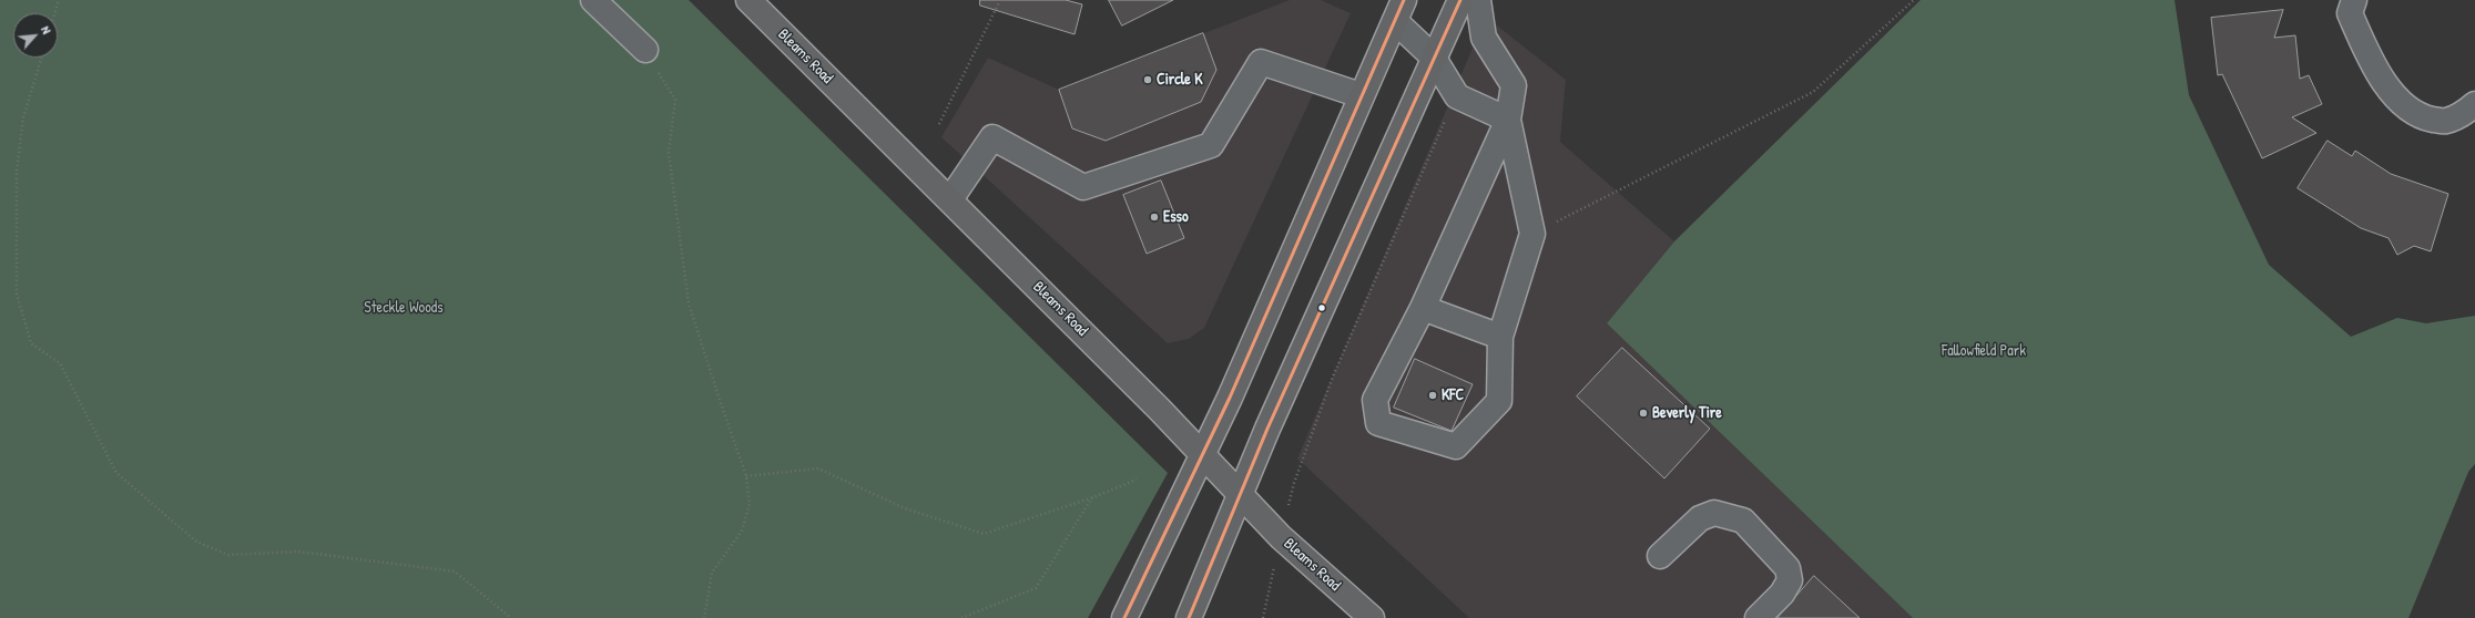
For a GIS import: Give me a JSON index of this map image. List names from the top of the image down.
{
  "streets": {
    "main road": ["Bleams Road"]
  },
  "parks": ["Steckle Woods", "Fallowfield Park"],
  "places": [
    "Circle K",
    "Esso",
    "KFC",
    "Beverly Tire"
  ],
  "north": "top right"
}
